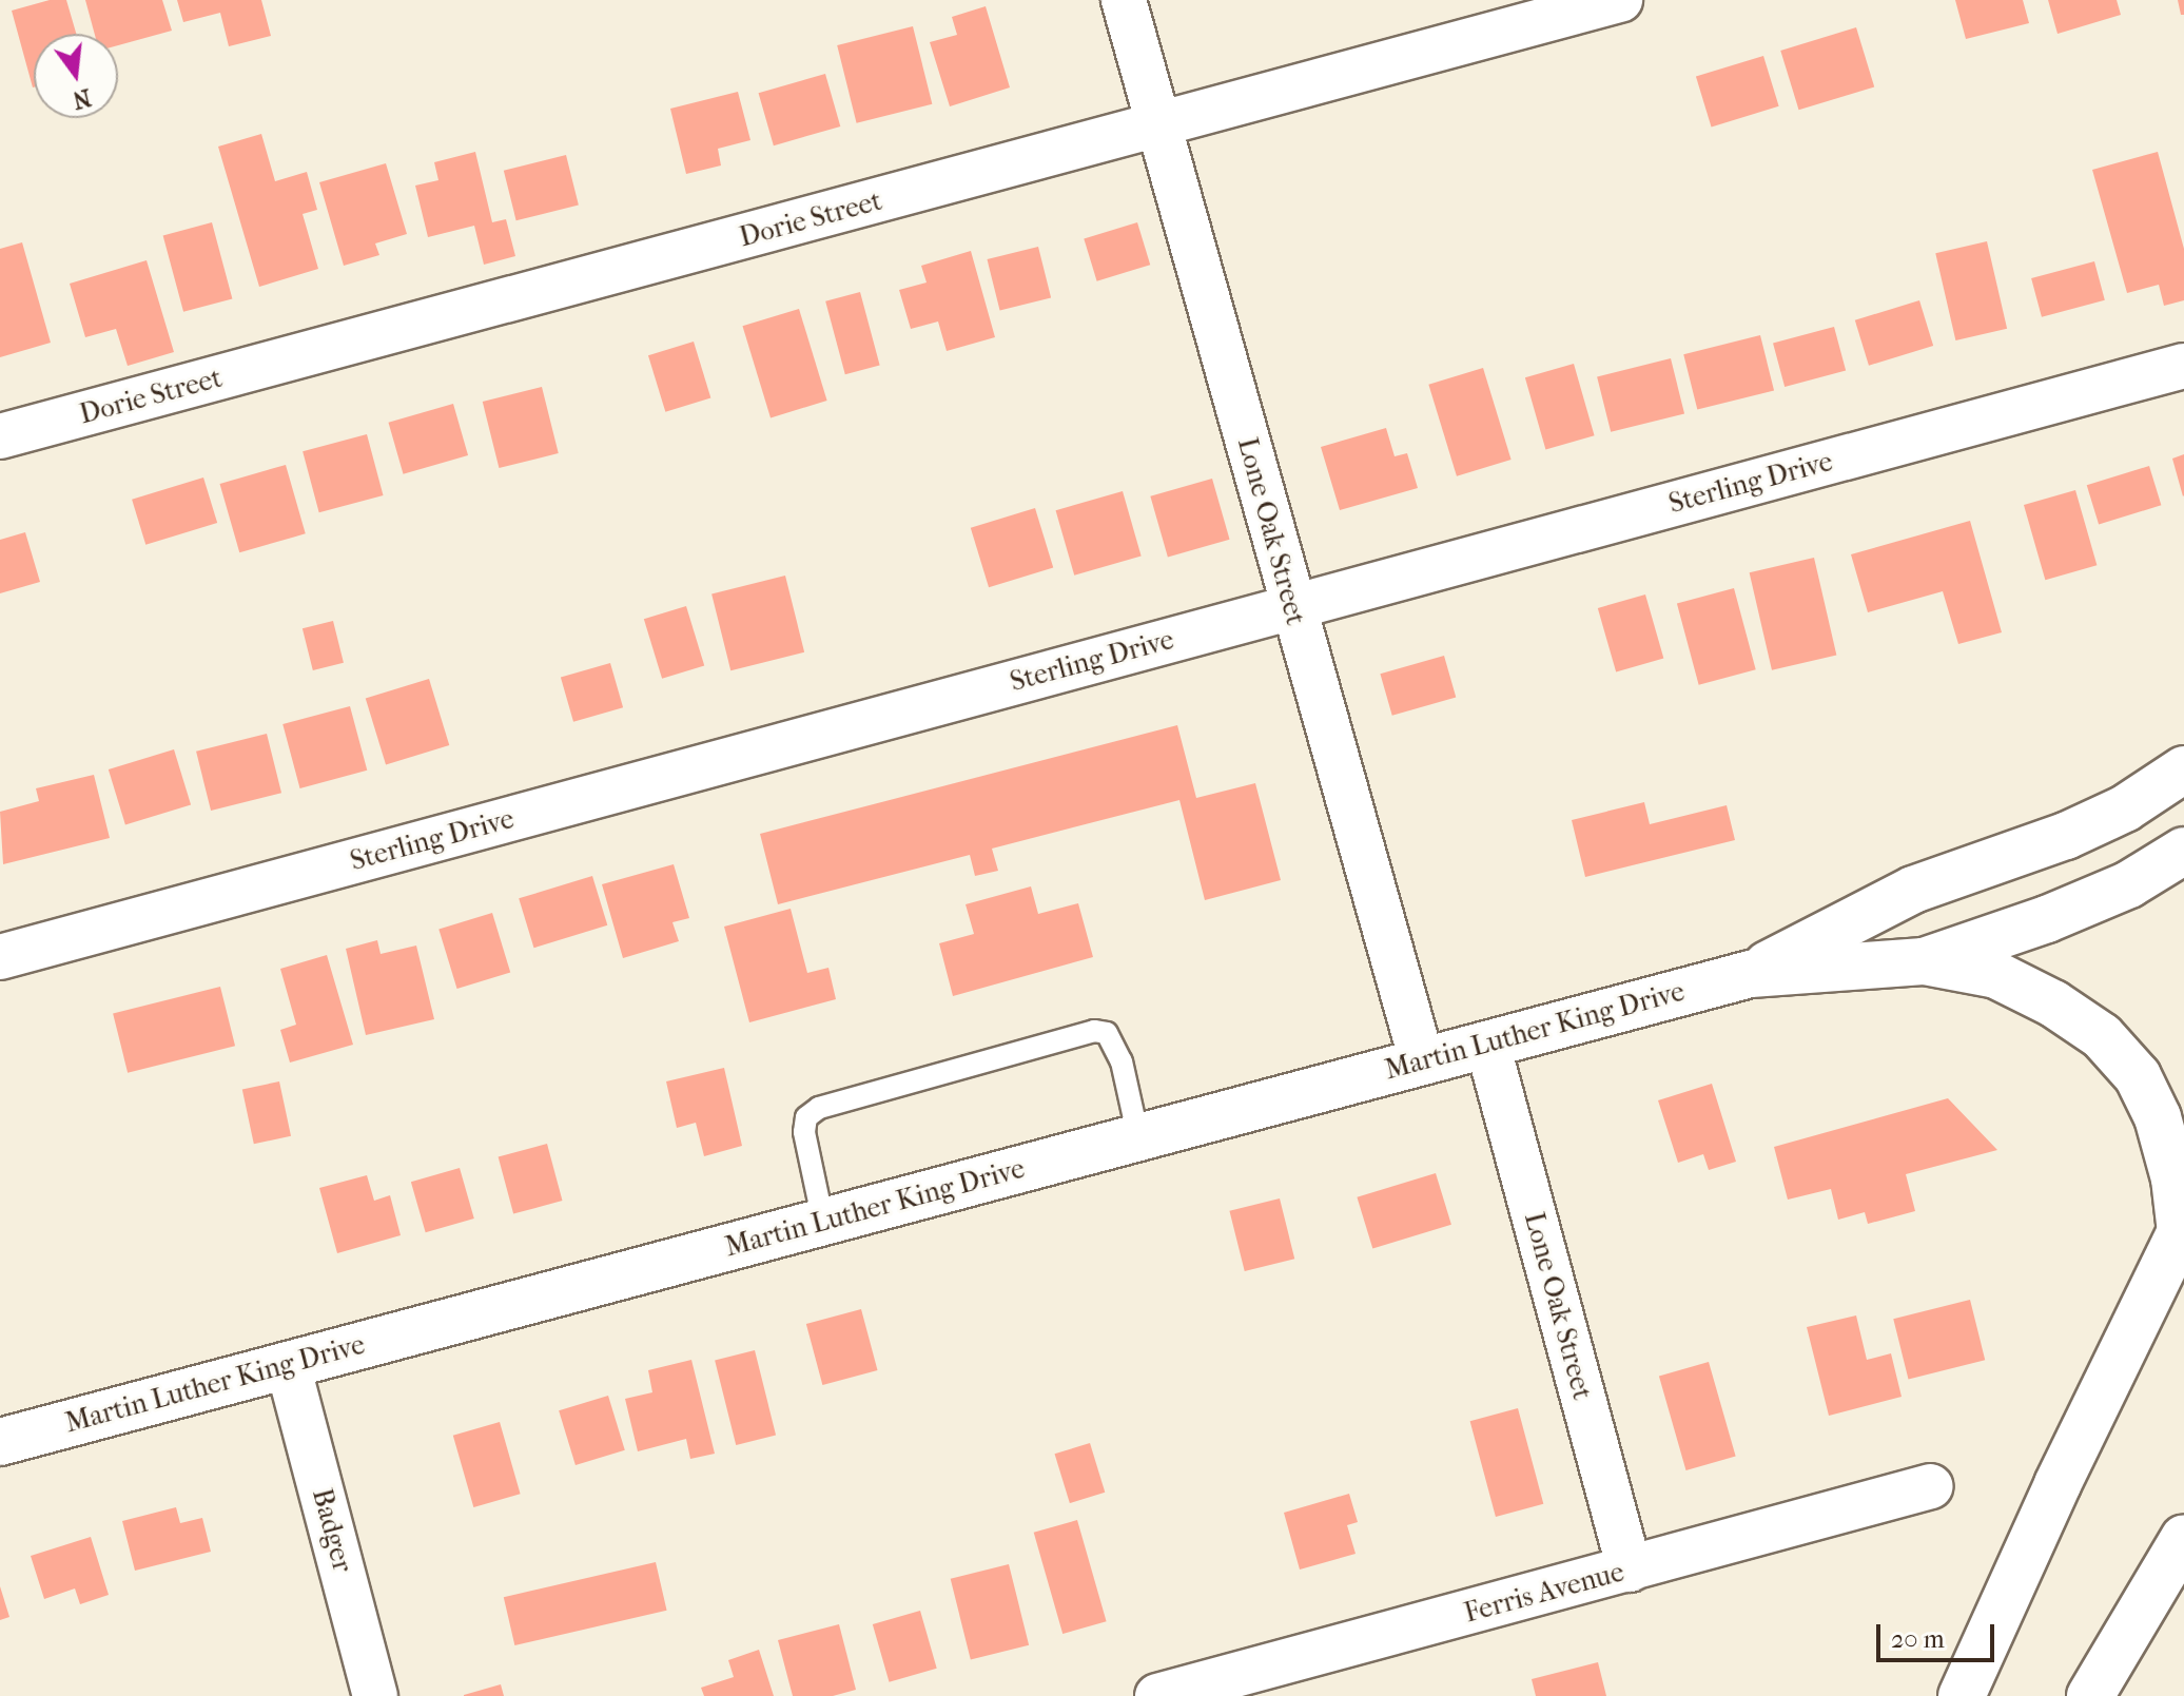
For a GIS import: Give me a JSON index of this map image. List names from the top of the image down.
{
  "streets": {
    "main road": ["Martin Luther King Drive"],
    "street": [
      "Dorie Street",
      "Sterling Drive",
      "Lone Oak Street",
      "Badger",
      "Ferris Avenue"
    ]
  },
  "crossings": [
    ["Dorie Street", "Lone Oak Street"],
    ["Sterling Drive", "Lone Oak Street"],
    ["Lone Oak Street", "Martin Luther King Drive"],
    ["Lone Oak Street", "Ferris Avenue"],
    ["Martin Luther King Drive", "Badger"]
  ],
  "scale_bar": "20 m",
  "north": "bottom"
}
